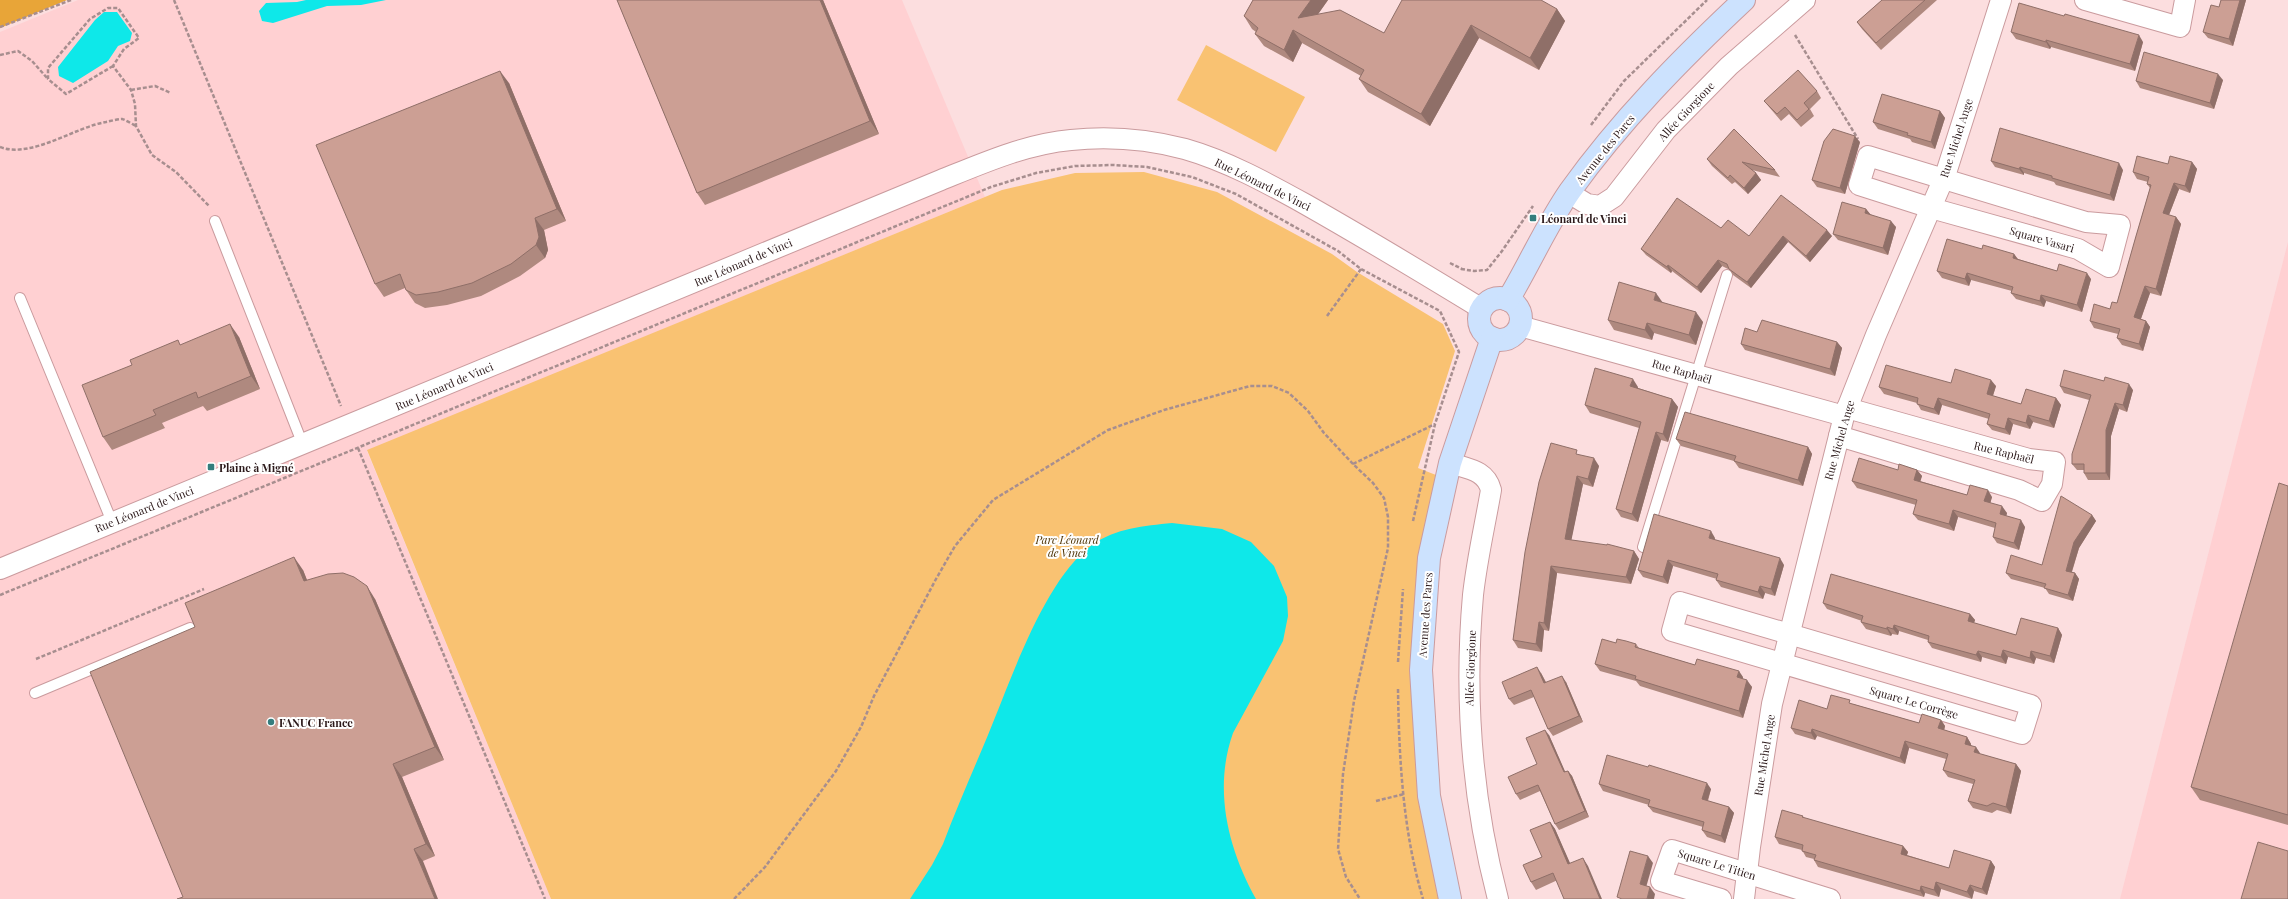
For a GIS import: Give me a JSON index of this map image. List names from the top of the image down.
{
  "streets": {
    "street": [
      "Allée Giorgione",
      "Rue Michel Ange",
      "Avenue des Parcs",
      "Rue Léonard de Vinci",
      "Square Vasari",
      "Rue Raphaël",
      "Square Le Corrège",
      "Square Le Titien"
    ]
  },
  "crossings": [
    ["Allée Giorgione", "Avenue des Parcs"],
    ["Rue Michel Ange", "Square Vasari"],
    ["Rue Michel Ange", "Rue Raphaël"],
    ["Rue Michel Ange", "Square Le Corrège"],
    ["Rue Michel Ange", "Square Le Titien"],
    ["Avenue des Parcs", "Rue Léonard de Vinci"],
    ["Avenue des Parcs", "Rue Raphaël"],
    ["Rue Léonard de Vinci", "Rue Raphaël"]
  ],
  "parks": ["Parc Léonard de Vinci"],
  "places": {
    "transit": ["Léonard de Vinci", "Plaine à Migné"],
    "other": ["FANUC France"]
  }
}
